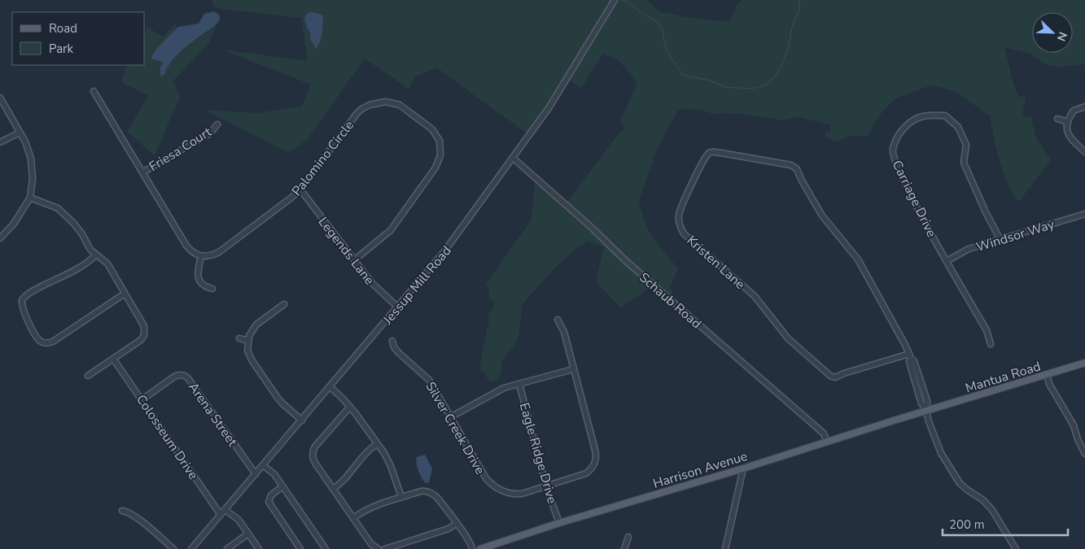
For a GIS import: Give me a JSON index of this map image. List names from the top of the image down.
{
  "streets": {
    "main road": ["Mantua Road", "Harrison Avenue"],
    "street": [
      "Friesa Court",
      "Palomino Circle",
      "Carriage Drive",
      "Windsor Way",
      "Legends Lane",
      "Kristen Lane",
      "Jessup Mill Road",
      "Schaub Road",
      "Arena Street",
      "Silver Creek Drive",
      "Colosseum Drive",
      "Eagle Ridge Drive"
    ]
  },
  "crossings": [
    ["Palomino Circle", "Legends Lane"],
    ["Carriage Drive", "Windsor Way"],
    ["Legends Lane", "Jessup Mill Road"],
    ["Kristen Lane", "Mantua Road"],
    ["Kristen Lane", "Harrison Avenue"],
    ["Jessup Mill Road", "Schaub Road"],
    ["Jessup Mill Road", "Arena Street"],
    ["Jessup Mill Road", "Colosseum Drive"],
    ["Schaub Road", "Harrison Avenue"],
    ["Mantua Road", "Harrison Avenue"],
    ["Arena Street", "Colosseum Drive"],
    ["Silver Creek Drive", "Eagle Ridge Drive"],
    ["Eagle Ridge Drive", "Harrison Avenue"]
  ],
  "legend": ["Road", "Park"],
  "scale_bar": "200 m",
  "north": "bottom right"
}
